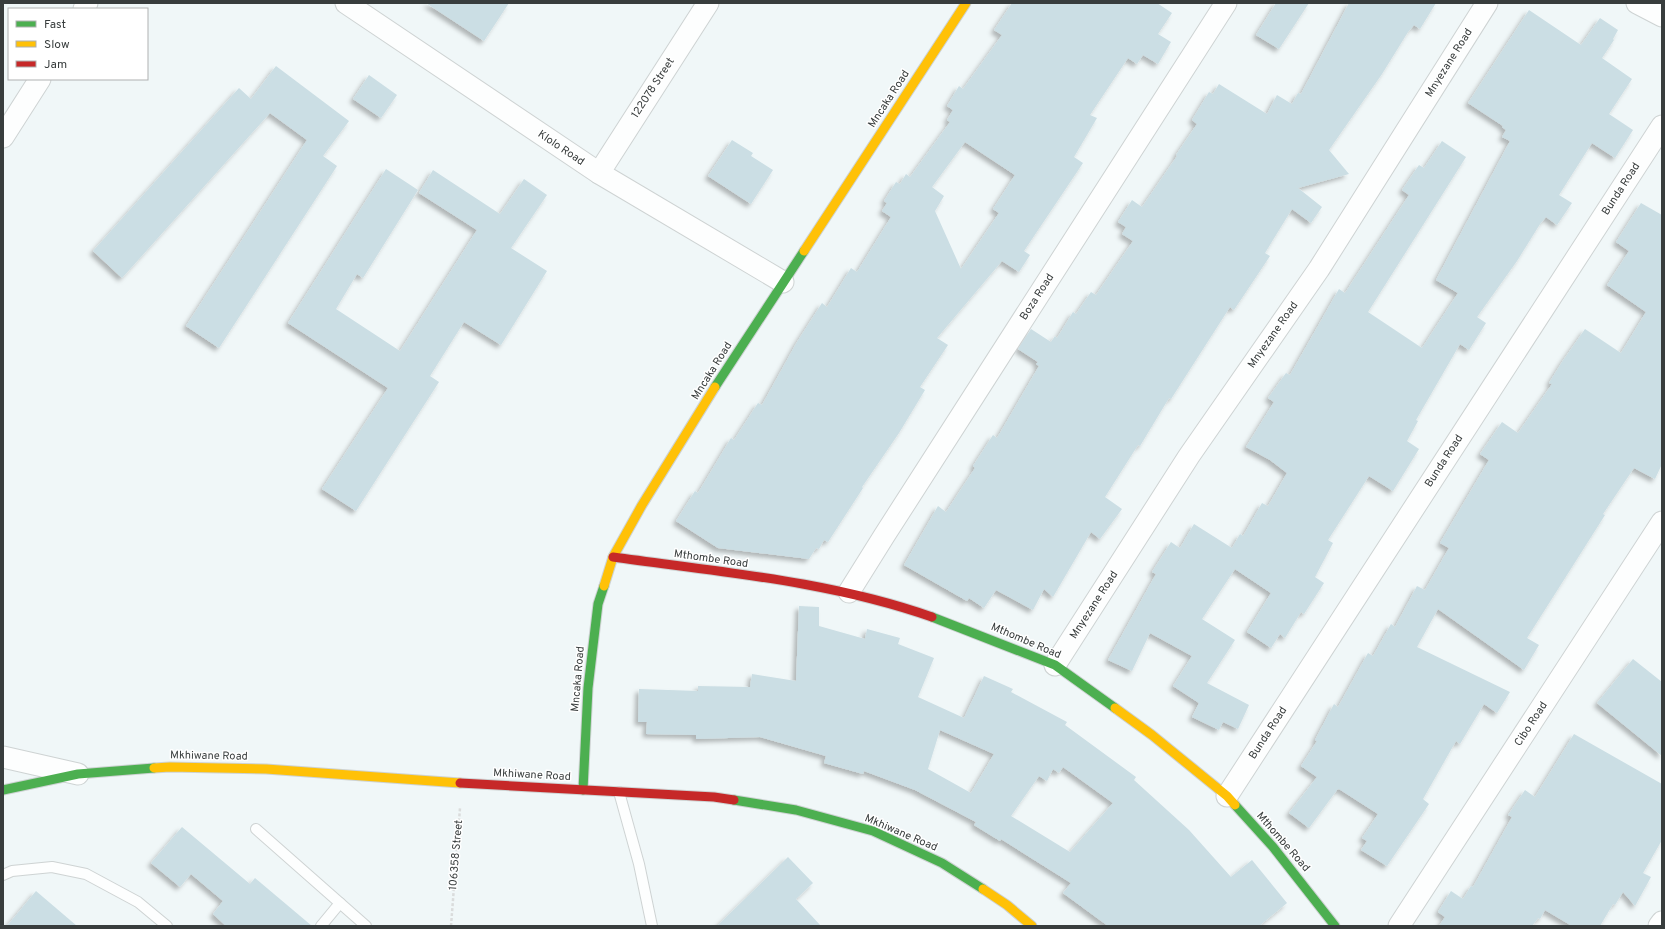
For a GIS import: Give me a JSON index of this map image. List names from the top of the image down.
{
  "streets": {
    "street": [
      "Mnyezane Road",
      "122078 Street",
      "Mncaka Road",
      "Klolo Road",
      "Bunda Road",
      "Boza Road",
      "Mthombe Road",
      "Cibo Road",
      "Mkhiwane Road"
    ],
    "path": ["106358 Street"]
  },
  "crossings": [
    ["Mnyezane Road", "Mthombe Road"],
    ["122078 Street", "Klolo Road"],
    ["Mncaka Road", "Klolo Road"],
    ["Mncaka Road", "Mthombe Road"],
    ["Mncaka Road", "Mkhiwane Road"],
    ["Bunda Road", "Mthombe Road"],
    ["Boza Road", "Mthombe Road"],
    ["Mkhiwane Road", "106358 Street"]
  ],
  "legend": ["Fast", "Slow", "Jam"]
}
